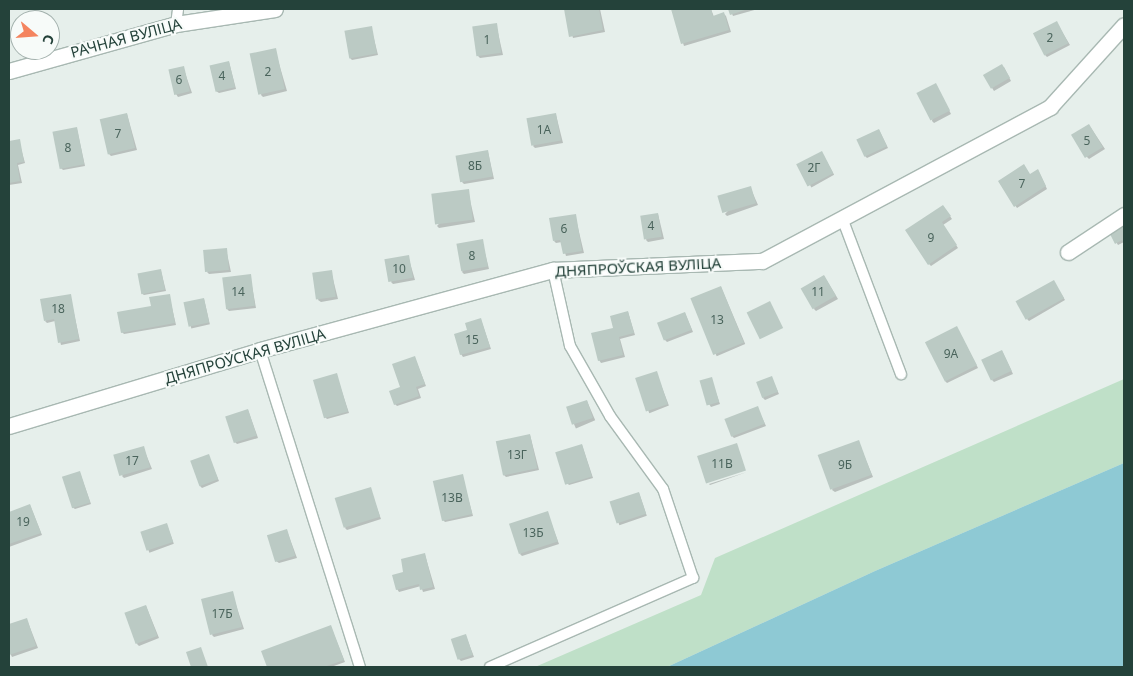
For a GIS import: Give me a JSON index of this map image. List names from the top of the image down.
{
  "streets": {
    "street": ["РАЧНАЯ ВУЛІЦА", "ДНЯПРОЎСКАЯ ВУЛІЦА"]
  },
  "house_numbers": [
    "2",
    "1",
    "2",
    "4",
    "6",
    "1А",
    "7",
    "5",
    "8",
    "8Б",
    "2Г",
    "7",
    "4",
    "6",
    "9",
    "8",
    "10",
    "14",
    "11",
    "18",
    "13",
    "15",
    "9А",
    "13Г",
    "17",
    "11В",
    "9Б",
    "13В",
    "19",
    "13Б",
    "17Б"
  ],
  "north": "right"
}
